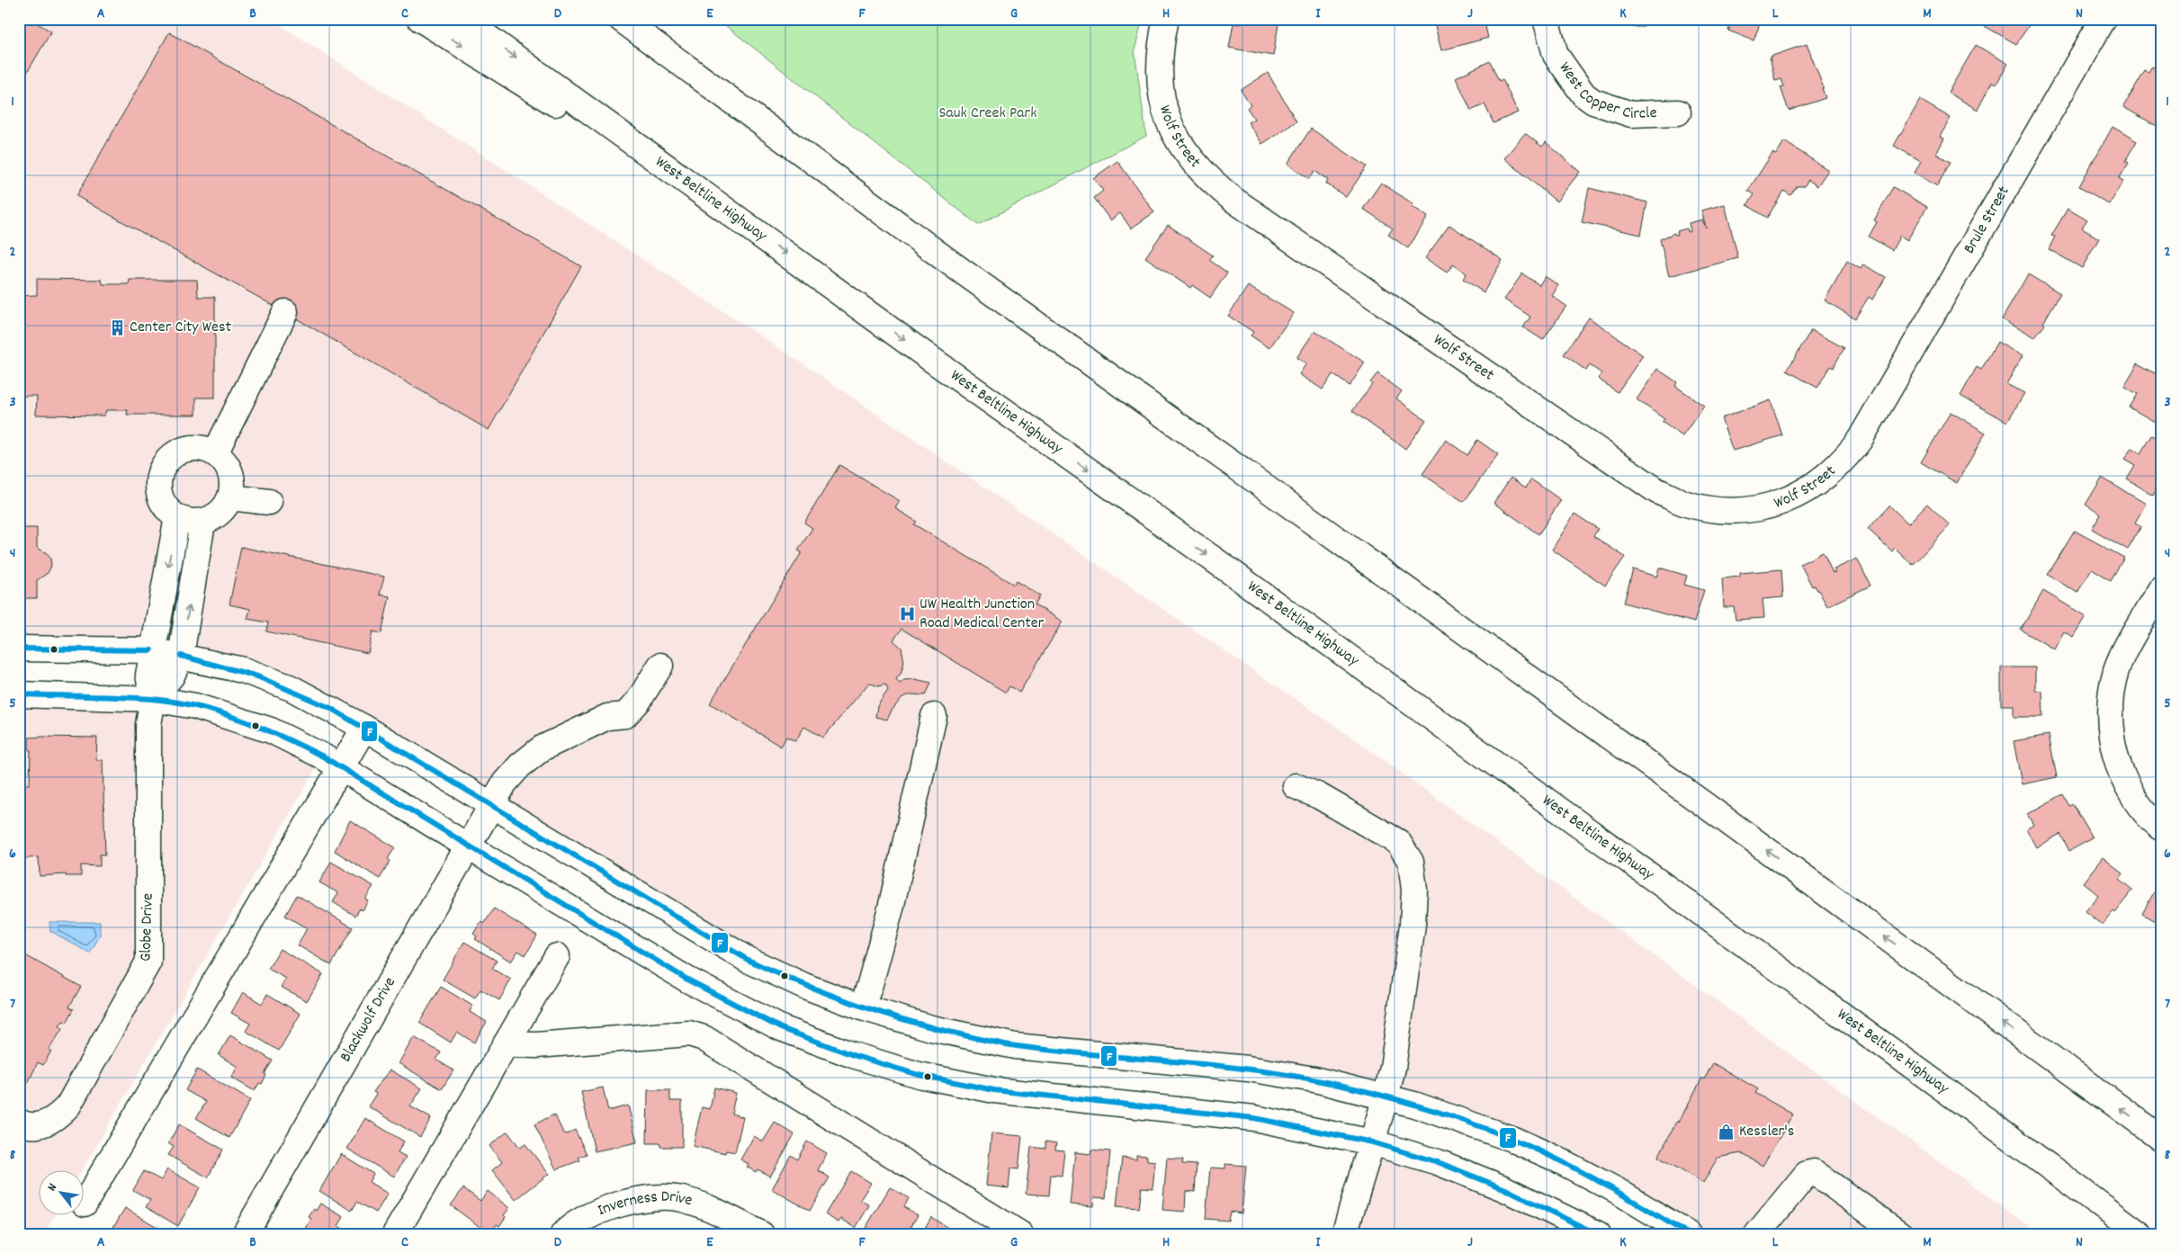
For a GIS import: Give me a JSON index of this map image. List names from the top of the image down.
{
  "streets": {
    "main road": [
      "West Copper Circle",
      "Wolf Street",
      "West Beltline Highway",
      "Brule Street",
      "Globe Drive",
      "Blackwolf Drive",
      "Inverness Drive"
    ]
  },
  "crossings": [
    ["Wolf Street", "Brule Street"]
  ],
  "parks": ["Sauk Creek Park"],
  "places": {
    "building": ["Center City West"],
    "hospital": ["UW Health Junction Road Medical Center"],
    "shop": ["Kessler's"]
  },
  "lines": ["transit line F"],
  "north": "top left",
  "grid": {
    "columns": [
      "A",
      "B",
      "C",
      "D",
      "E",
      "F",
      "G",
      "H",
      "I",
      "J",
      "K",
      "L",
      "M",
      "N"
    ],
    "rows": [
      "1",
      "2",
      "3",
      "4",
      "5",
      "6",
      "7",
      "8"
    ]
  }
}
